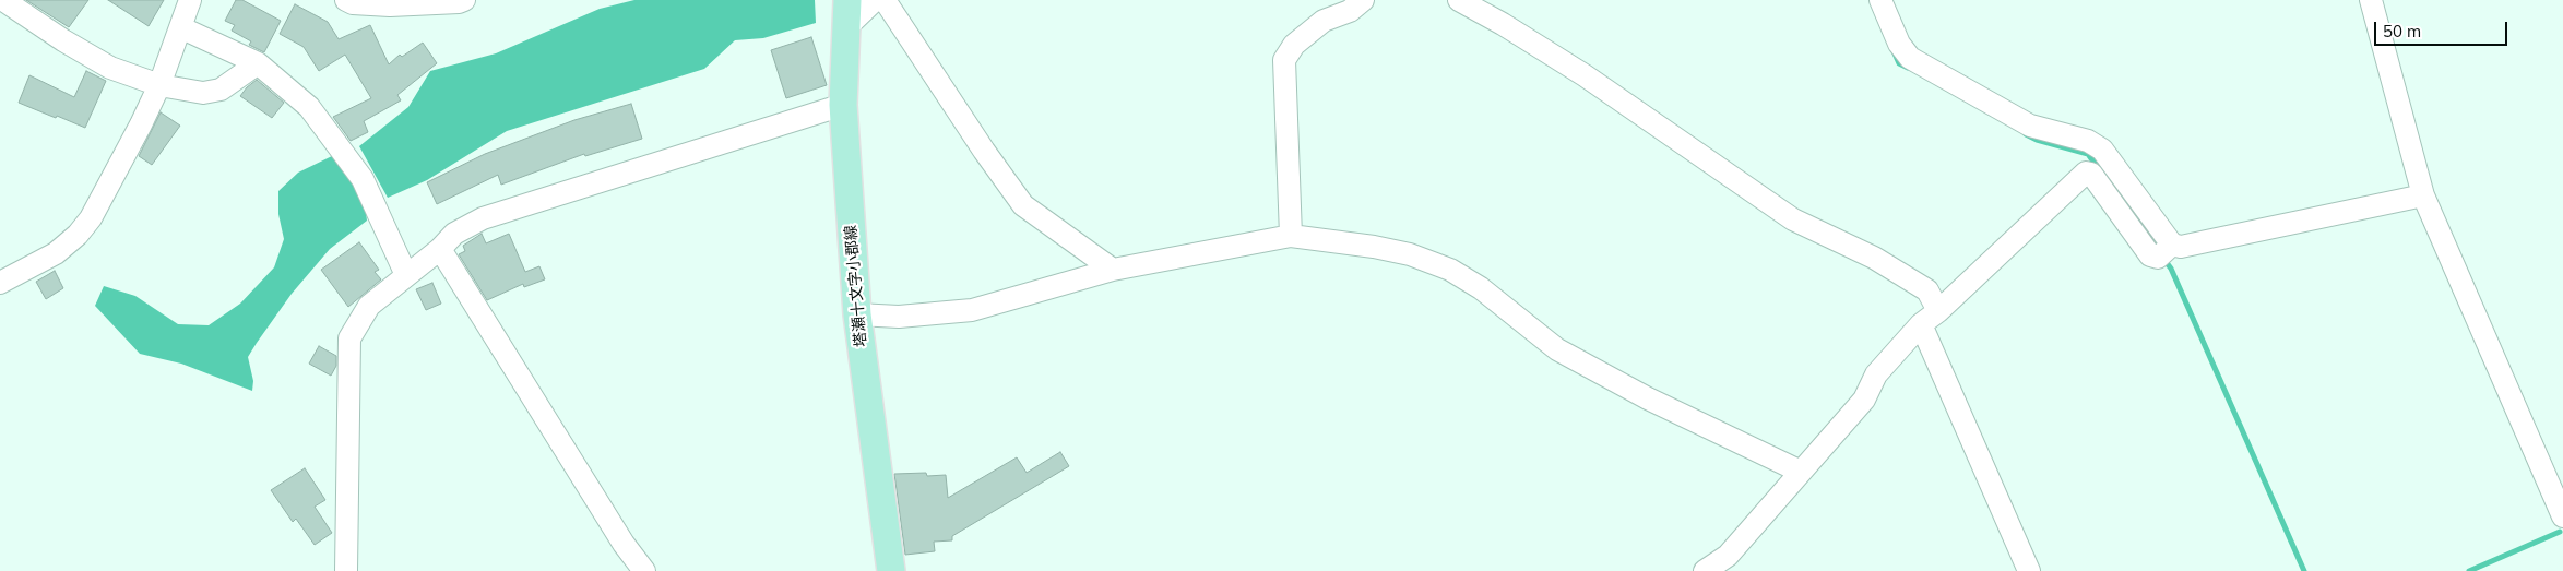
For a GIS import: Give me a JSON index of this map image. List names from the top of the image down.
{
  "streets": {
    "main road": ["塔瀬十文字小郡線"]
  },
  "scale_bar": "50 m"
}
